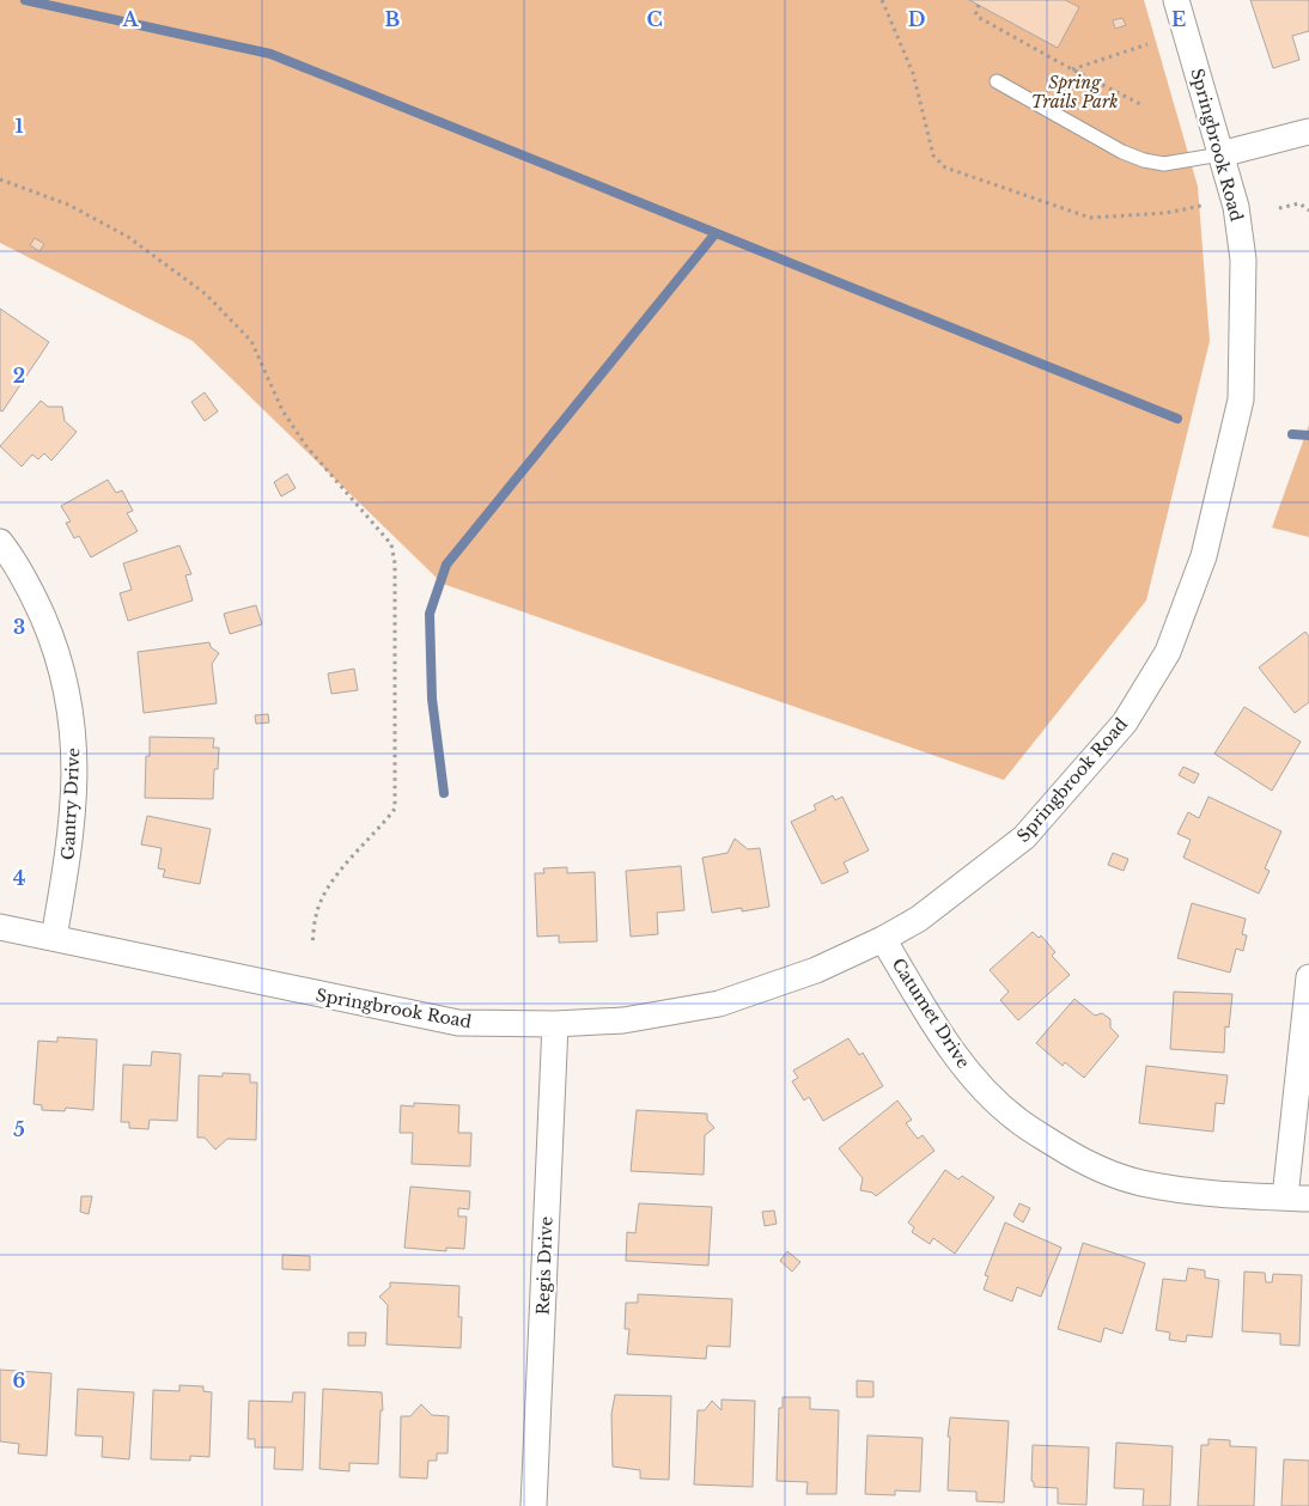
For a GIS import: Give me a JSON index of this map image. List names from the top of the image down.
{
  "streets": {
    "street": [
      "Springbrook Road",
      "Gantry Drive",
      "Catumet Drive",
      "Regis Drive"
    ]
  },
  "crossings": [
    ["Springbrook Road", "Gantry Drive"],
    ["Springbrook Road", "Catumet Drive"],
    ["Springbrook Road", "Regis Drive"]
  ],
  "parks": ["Spring Trails Park"],
  "grid": {
    "columns": [
      "A",
      "B",
      "C",
      "D",
      "E"
    ],
    "rows": [
      "1",
      "2",
      "3",
      "4",
      "5",
      "6"
    ]
  }
}
